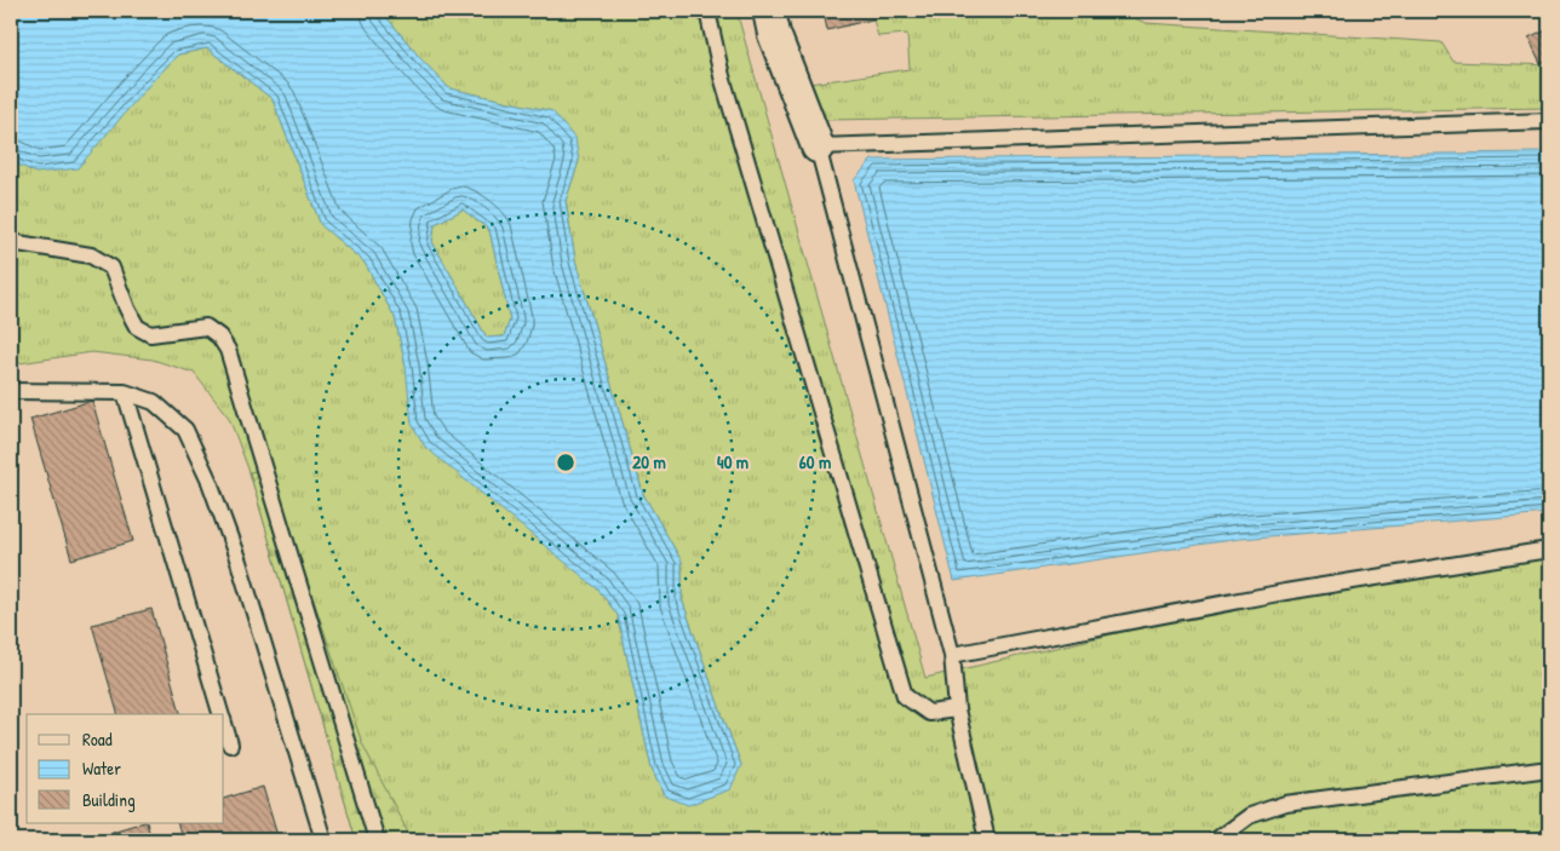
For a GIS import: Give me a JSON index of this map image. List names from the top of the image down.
{
  "legend": ["Road", "Water", "Building"],
  "rings": ["20 m", "40 m", "60 m"]
}
